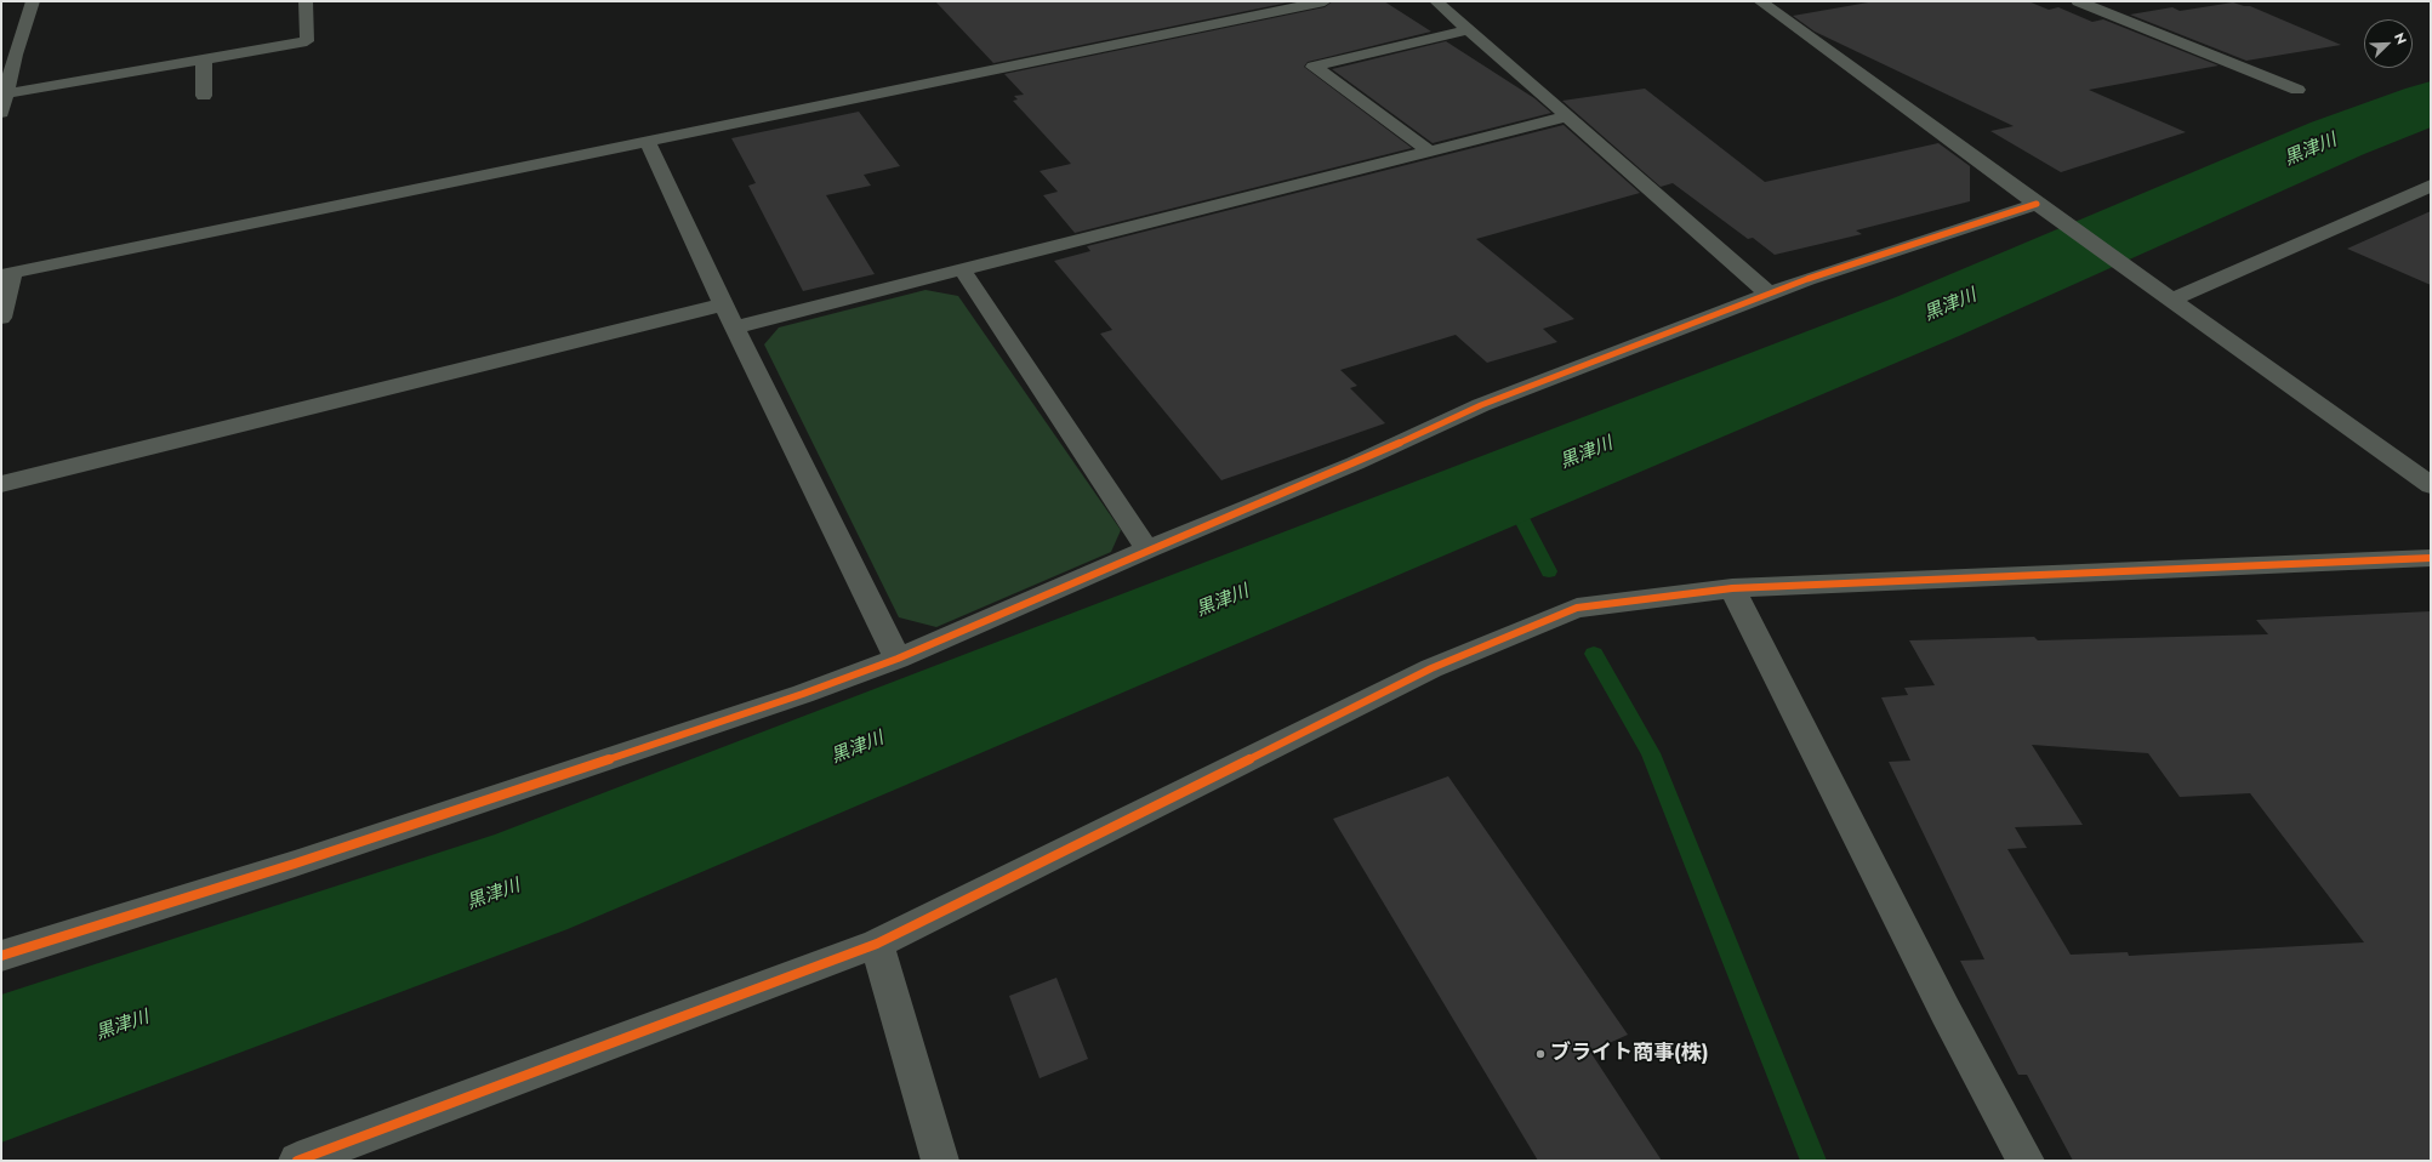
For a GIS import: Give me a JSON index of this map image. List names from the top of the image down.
{
  "water": ["黒津川"],
  "places": ["ブライト商事(株)"],
  "north": "top right"
}
